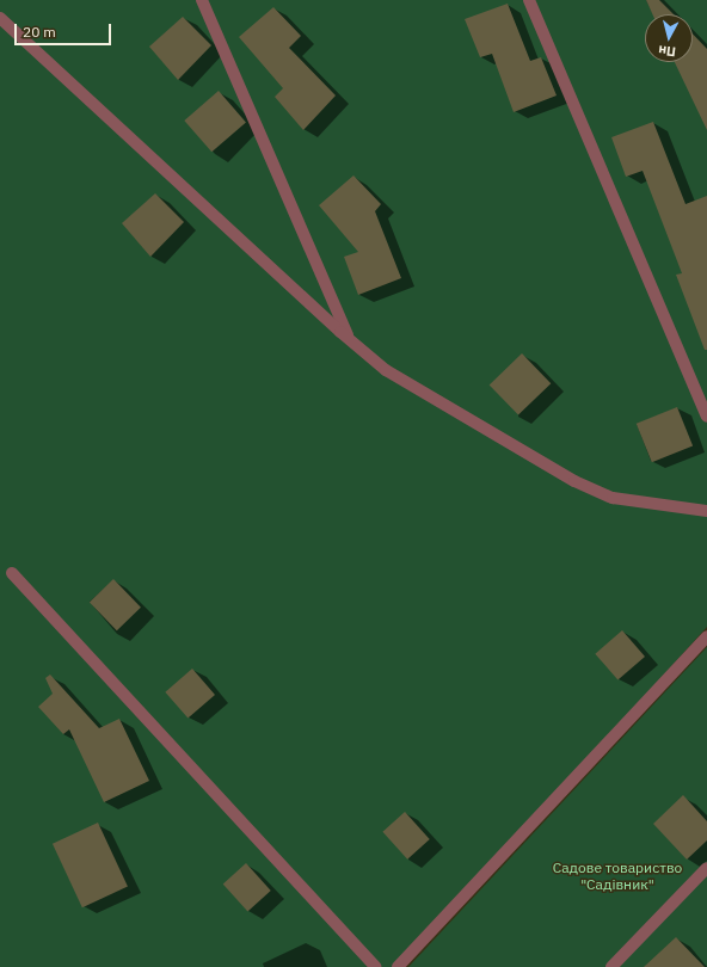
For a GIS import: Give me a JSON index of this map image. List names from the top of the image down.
{
  "parks": ["Садове товариство \"Садівник\""],
  "scale_bar": "20 m",
  "north": "bottom"
}
